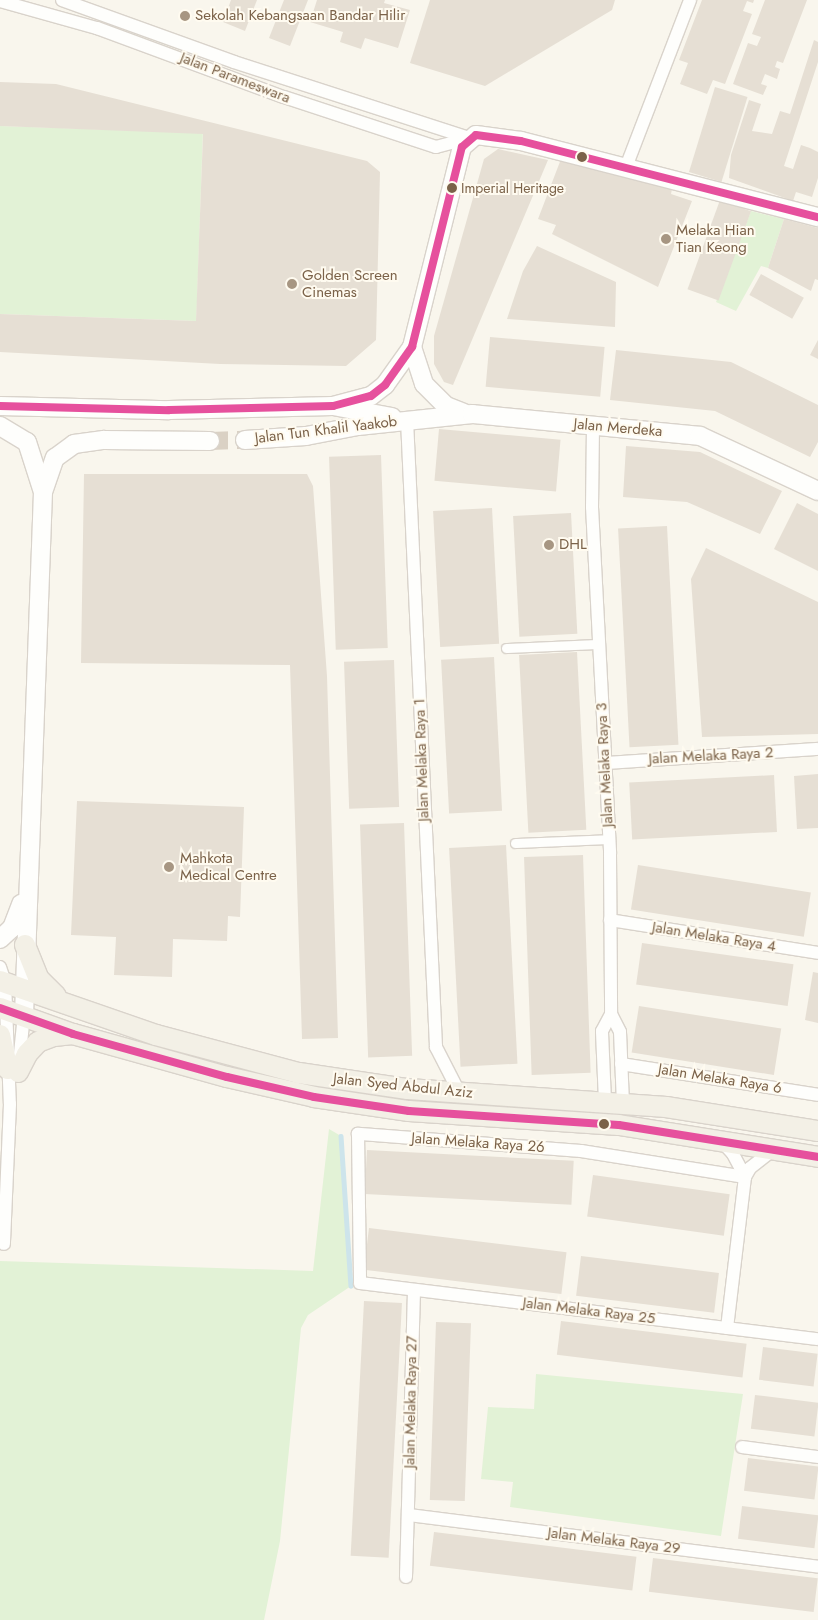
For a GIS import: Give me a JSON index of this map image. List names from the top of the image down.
{
  "streets": {
    "main road": [
      "Jalan Parameswara",
      "Jalan Merdeka",
      "Jalan Tun Khalil Yaakob",
      "Jalan Syed Abdul Aziz"
    ],
    "street": [
      "Jalan Melaka Raya 2",
      "Jalan Melaka Raya 1",
      "Jalan Melaka Raya 3",
      "Jalan Melaka Raya 4",
      "Jalan Melaka Raya 6",
      "Jalan Melaka Raya 26",
      "Jalan Melaka Raya 25",
      "Jalan Melaka Raya 27",
      "Jalan Melaka Raya 29"
    ]
  },
  "crossings": [
    ["Jalan Merdeka", "Jalan Tun Khalil Yaakob"],
    ["Jalan Merdeka", "Jalan Melaka Raya 1"],
    ["Jalan Merdeka", "Jalan Melaka Raya 3"],
    ["Jalan Tun Khalil Yaakob", "Jalan Melaka Raya 1"],
    ["Jalan Melaka Raya 2", "Jalan Melaka Raya 3"],
    ["Jalan Melaka Raya 1", "Jalan Syed Abdul Aziz"],
    ["Jalan Melaka Raya 3", "Jalan Melaka Raya 4"],
    ["Jalan Melaka Raya 3", "Jalan Melaka Raya 6"],
    ["Jalan Melaka Raya 3", "Jalan Syed Abdul Aziz"],
    ["Jalan Melaka Raya 26", "Jalan Melaka Raya 25"],
    ["Jalan Melaka Raya 25", "Jalan Melaka Raya 27"],
    ["Jalan Melaka Raya 27", "Jalan Melaka Raya 29"]
  ],
  "places": [
    "Sekolah Kebangsaan Bandar Hilir",
    "Imperial Heritage",
    "Melaka Hian Tian Keong",
    "Golden Screen Cinemas",
    "DHL",
    "Mahkota Medical Centre"
  ]
}
